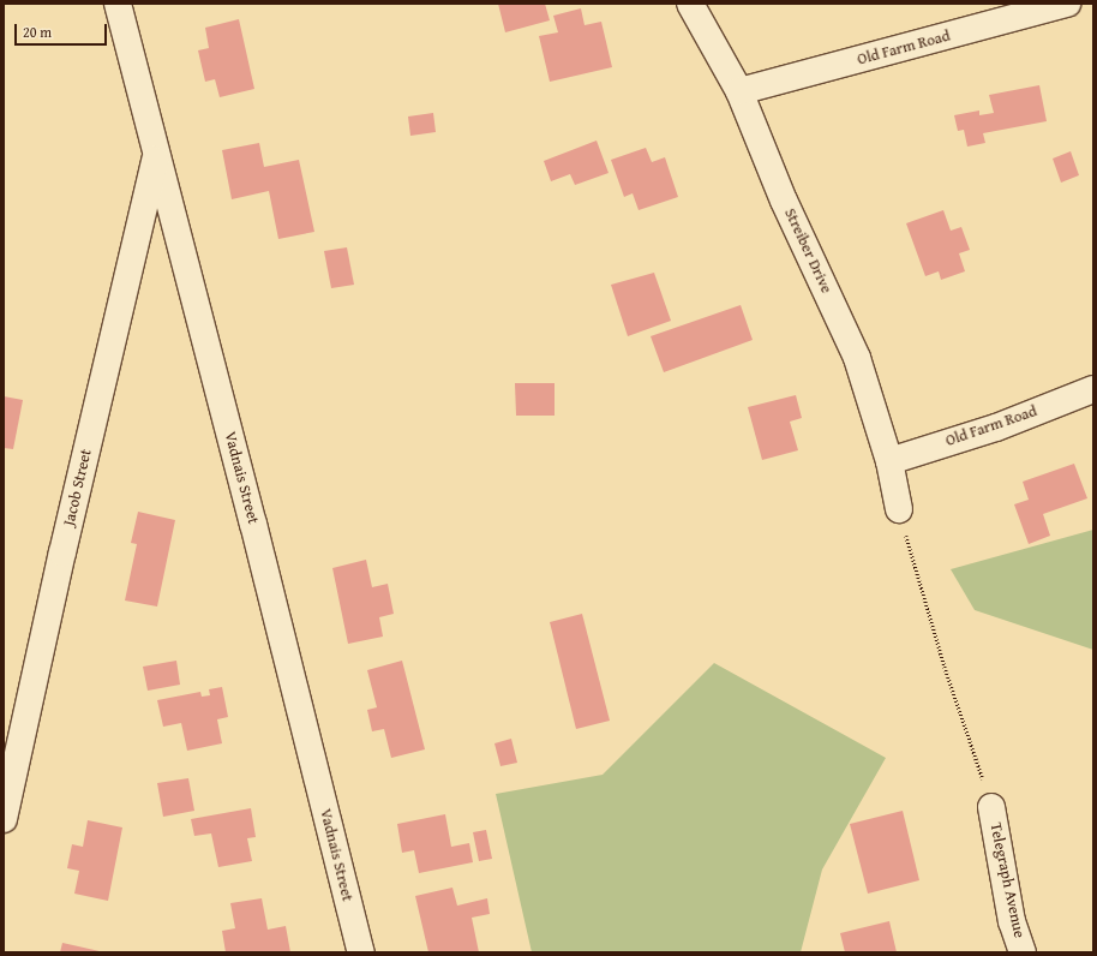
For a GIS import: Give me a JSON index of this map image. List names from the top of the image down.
{
  "streets": {
    "street": [
      "Old Farm Road",
      "Streiber Drive",
      "Vadnais Street",
      "Jacob Street",
      "Telegraph Avenue"
    ]
  },
  "crossings": [
    ["Old Farm Road", "Streiber Drive"],
    ["Vadnais Street", "Jacob Street"]
  ],
  "scale_bar": "20 m"
}
